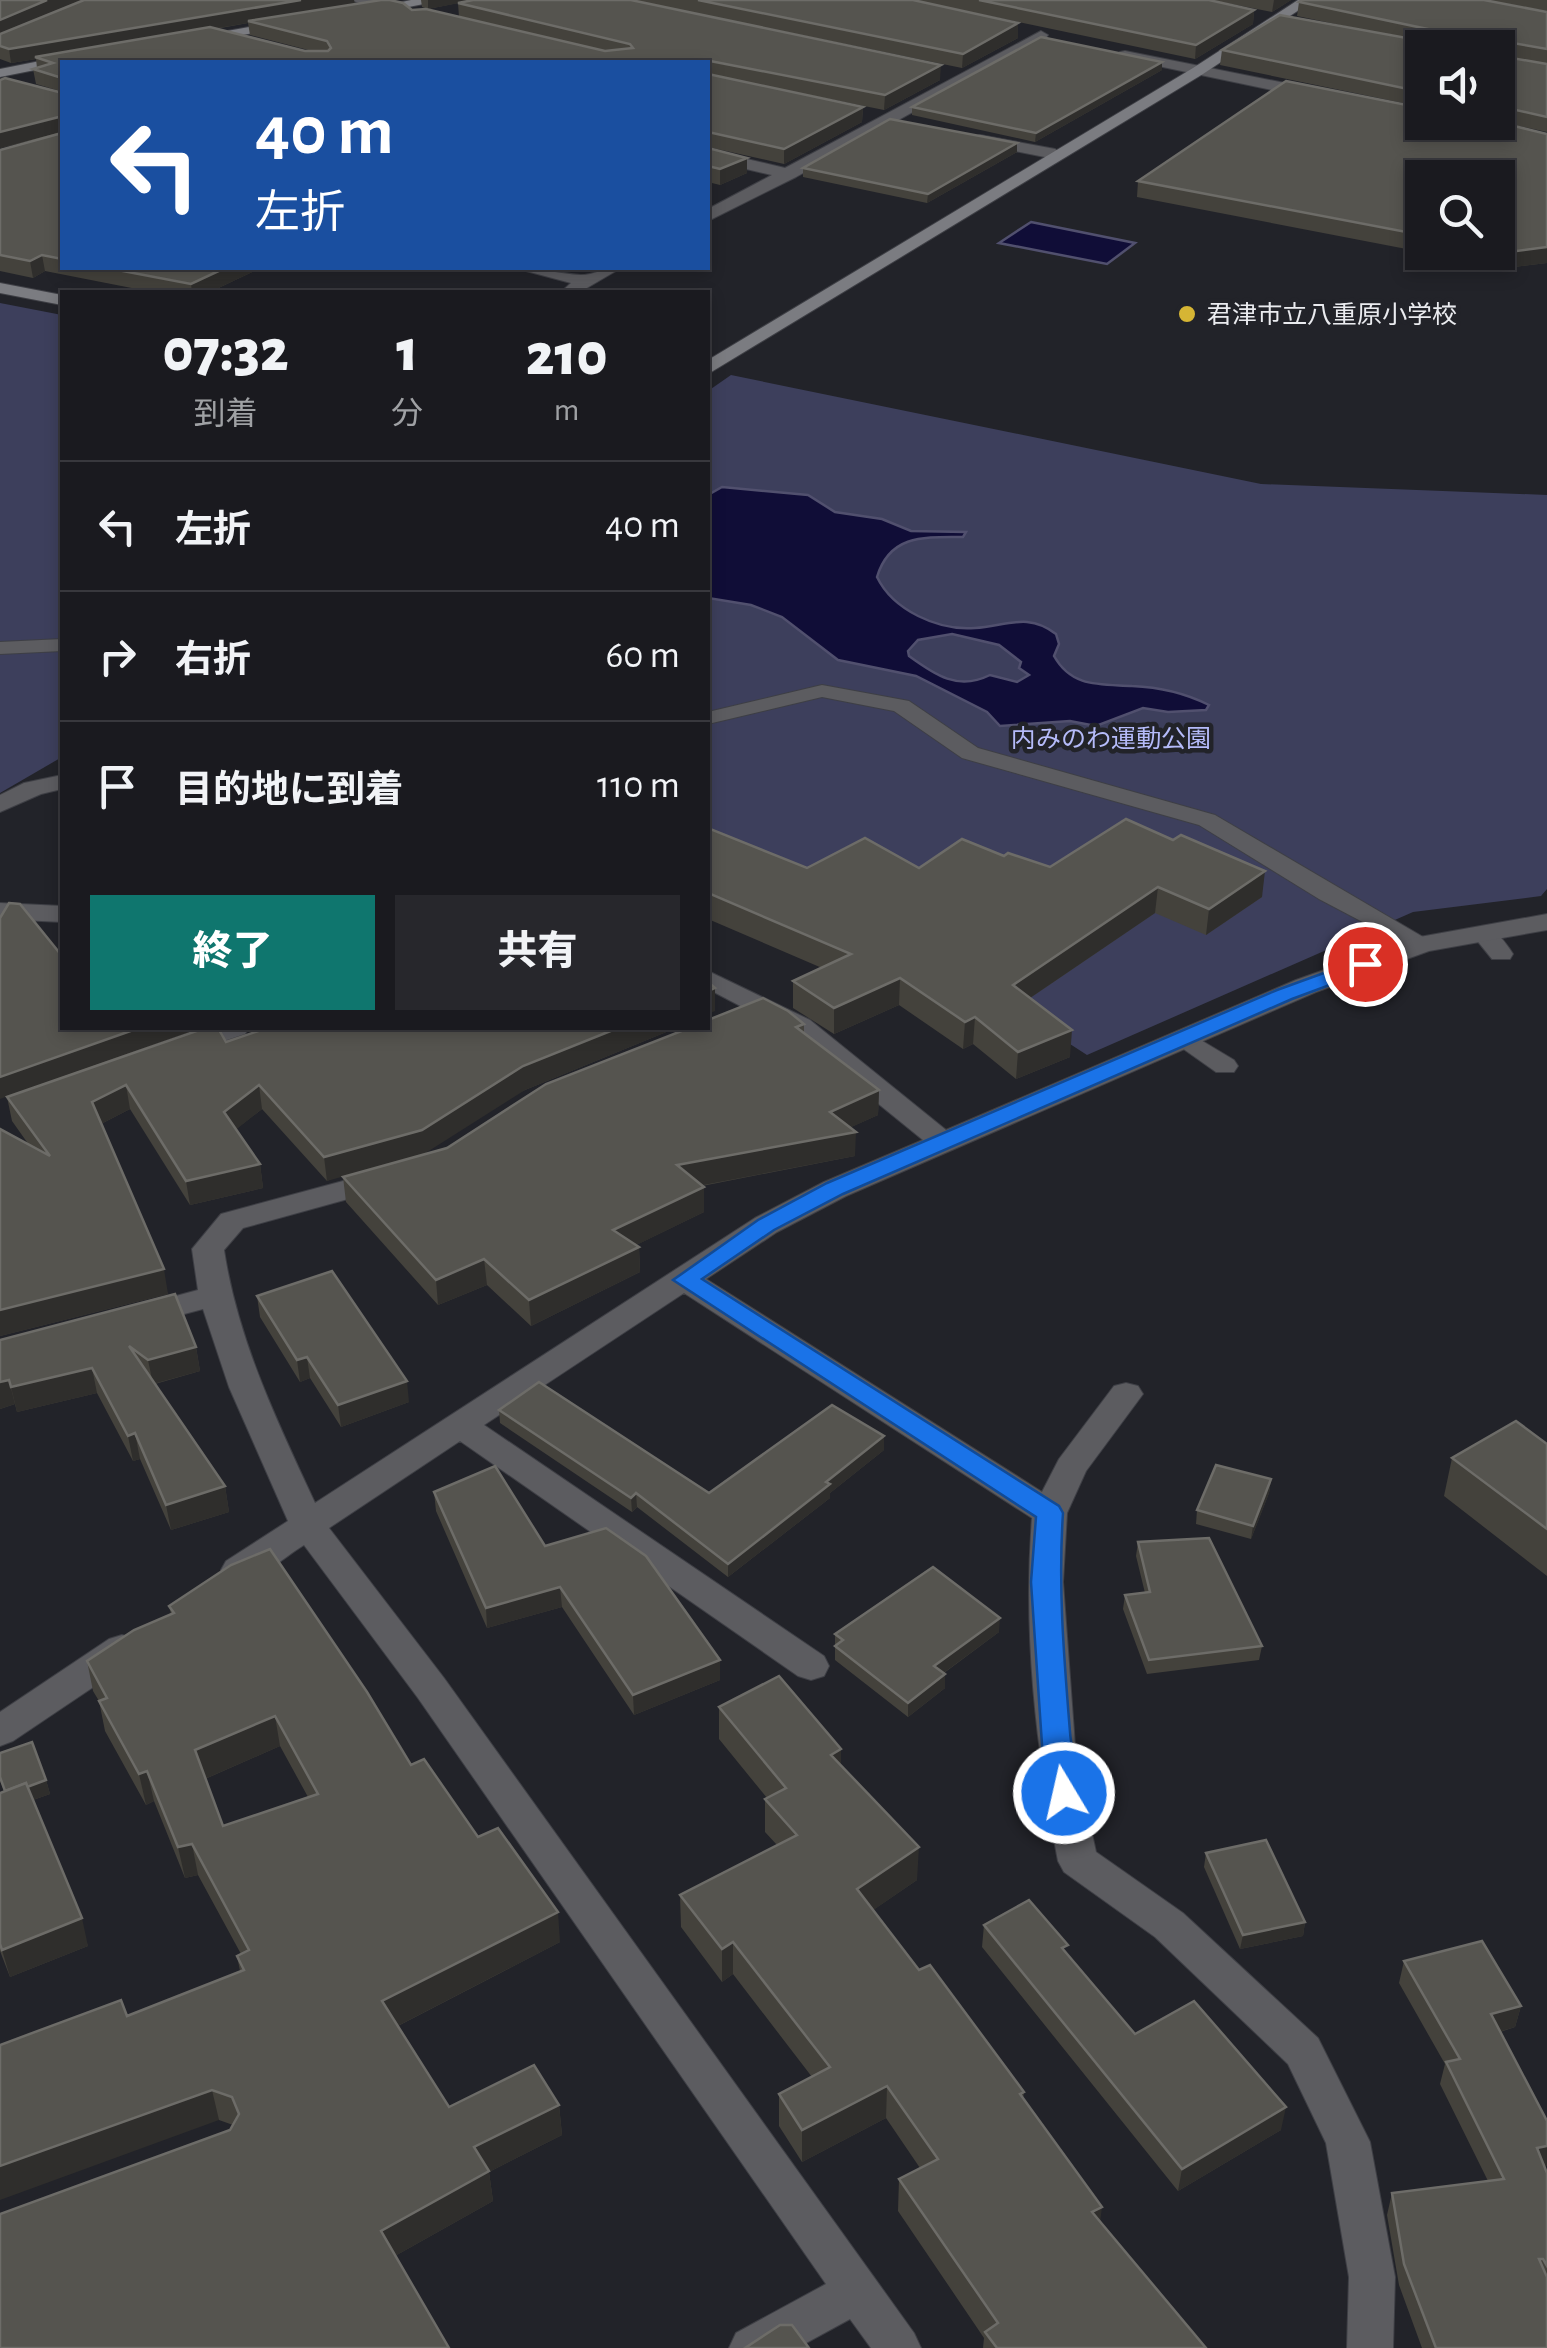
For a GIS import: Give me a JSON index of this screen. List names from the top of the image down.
{
  "parks": ["内みのわ運動公園"],
  "places": ["君津市立八重原小学校"],
  "page": {
    "turn": ["40 m", "左折"],
    "eta": [
      "07:32",
      "到着",
      "1",
      "分",
      "210",
      "m"
    ],
    "list": [
      {
        "name": "左折",
        "value": "40 m"
      },
      {
        "name": "右折",
        "value": "60 m"
      },
      {
        "name": "目的地に到着",
        "value": "110 m"
      }
    ],
    "buttons": ["終了", "共有"]
  }
}
